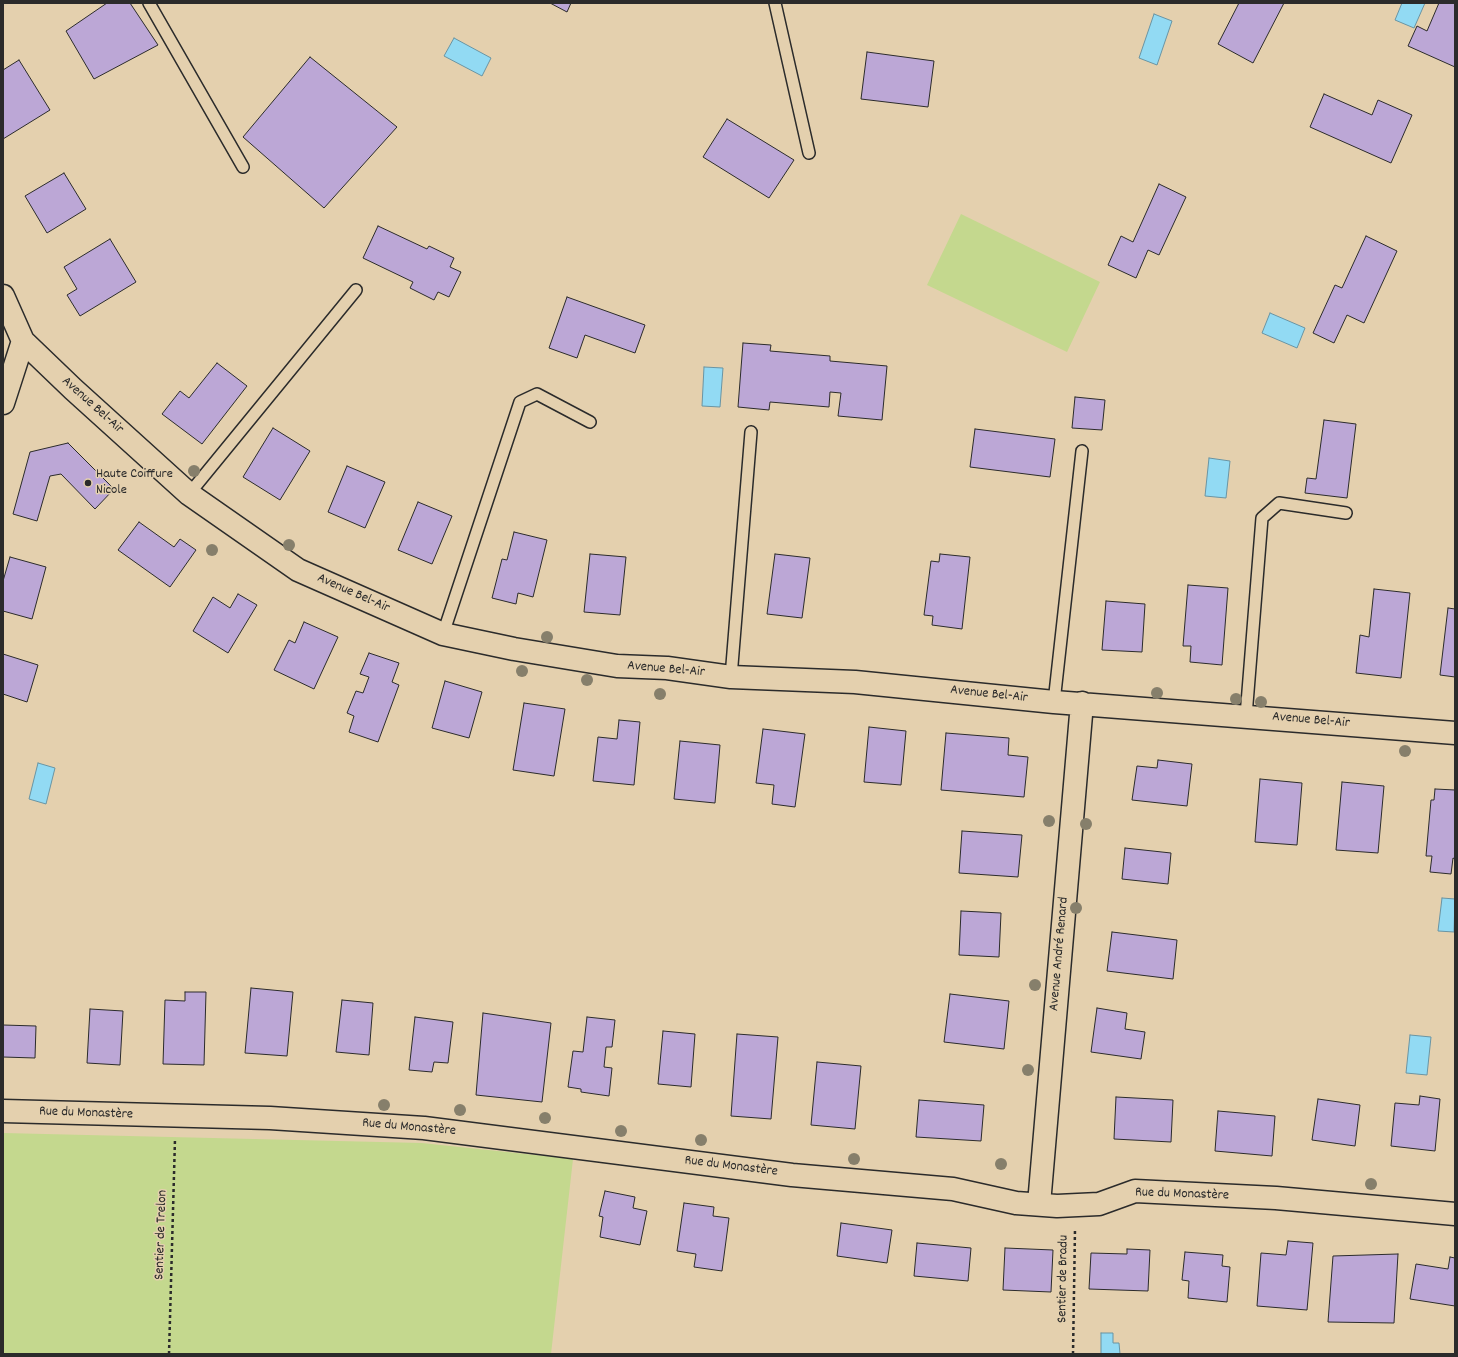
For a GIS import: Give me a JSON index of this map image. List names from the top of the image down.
{
  "streets": {
    "street": ["Avenue Bel-Air", "Avenue André Renard", "Rue du Monastère"],
    "path": ["Sentier de Trelon", "Sentier de Bradu"]
  },
  "crossings": [
    ["Avenue Bel-Air", "Avenue André Renard"],
    ["Avenue André Renard", "Rue du Monastère"],
    ["Rue du Monastère", "Sentier de Trelon"],
    ["Rue du Monastère", "Sentier de Bradu"]
  ],
  "places": ["Haute Coiffure Nicole"]
}
